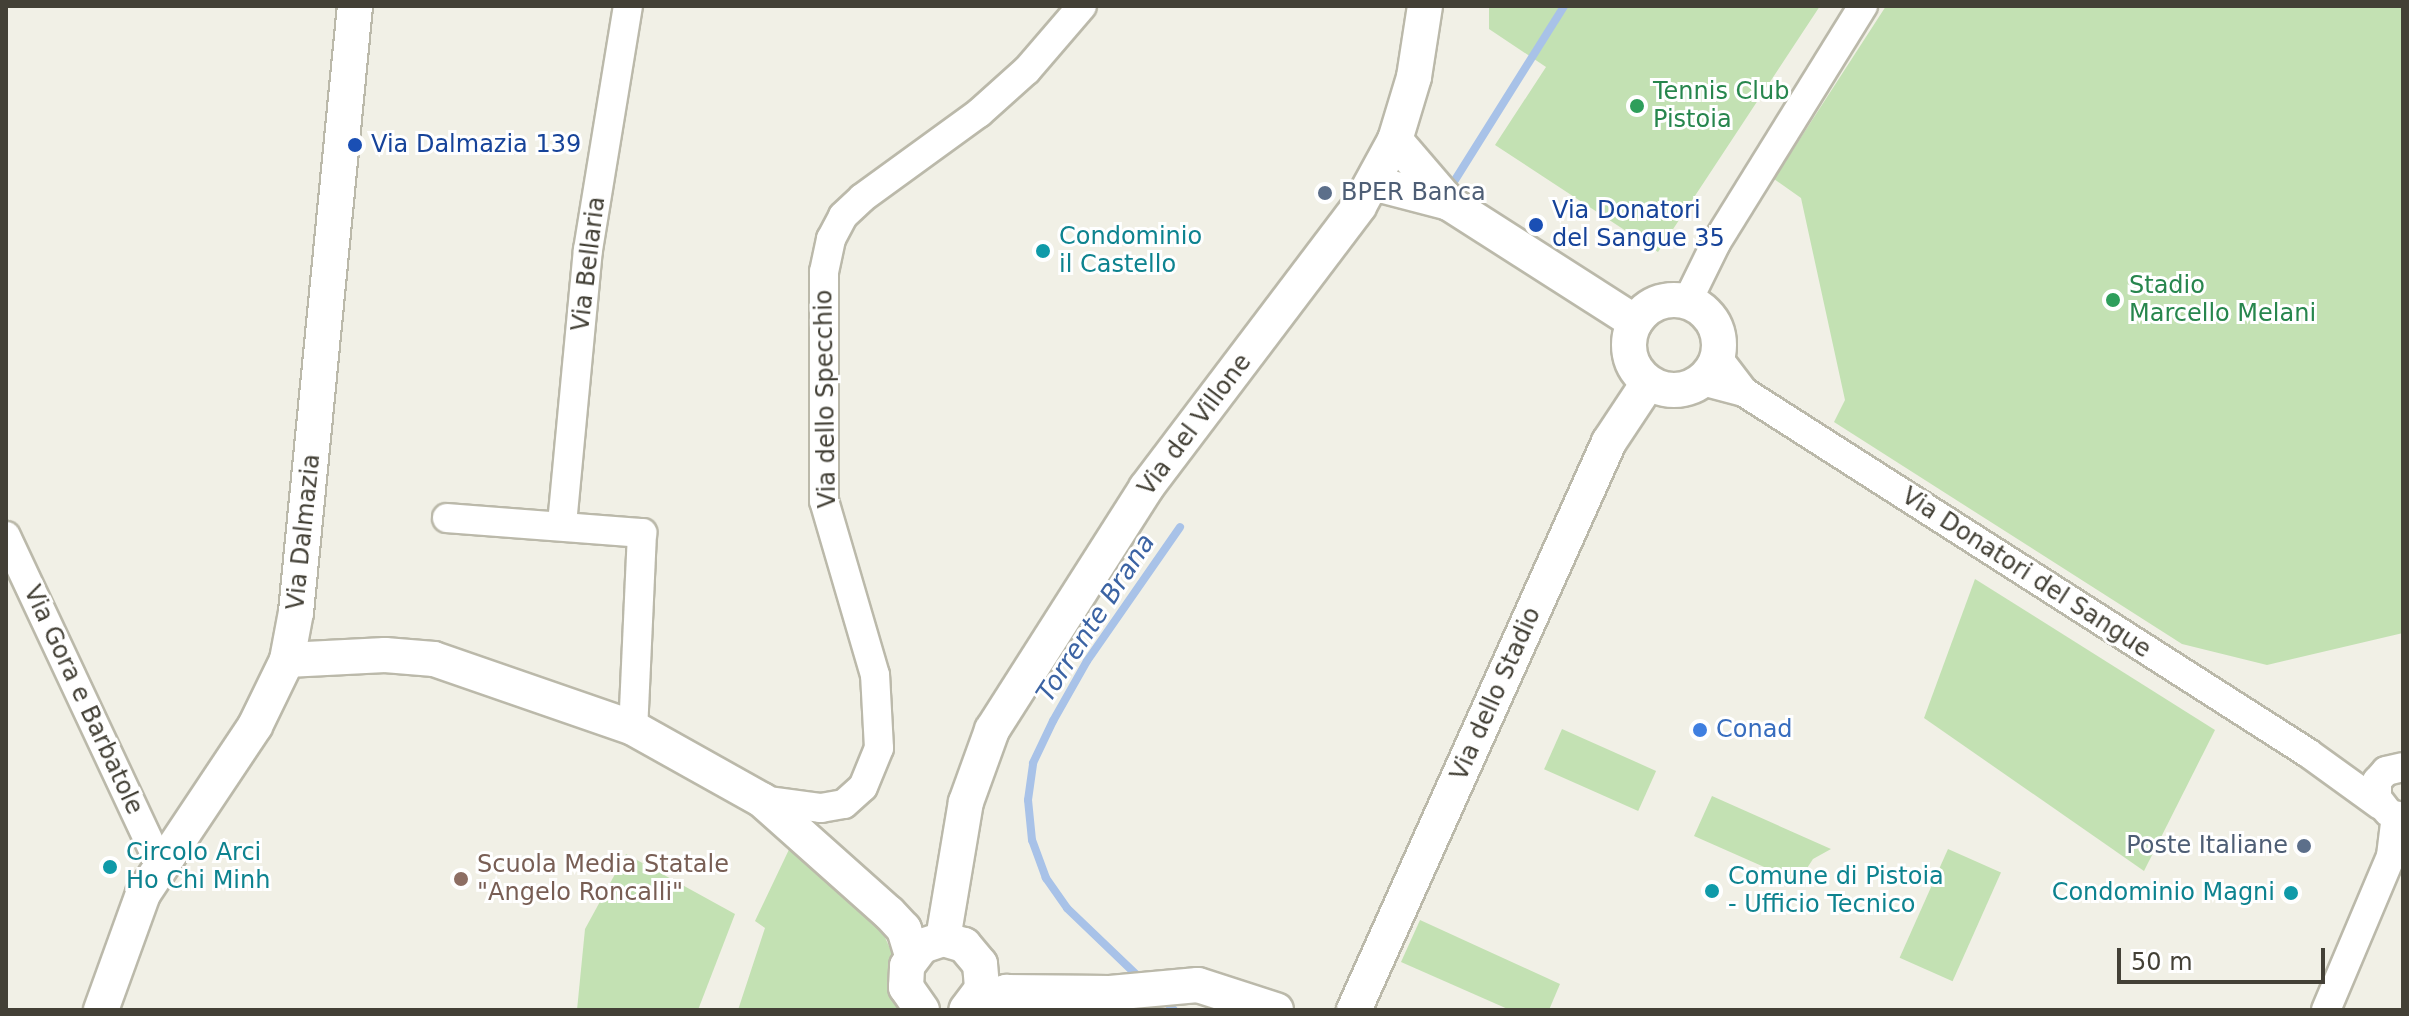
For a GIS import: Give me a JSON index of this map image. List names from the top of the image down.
{
  "streets": {
    "street": [
      "Via Bellaria",
      "Via dello Specchio",
      "Via del Villone",
      "Via Dalmazia",
      "Via Donatori del Sangue",
      "Via dello Stadio",
      "Via Gora e Barbatole"
    ]
  },
  "crossings": [
    ["Via dello Specchio", "Via Dalmazia"],
    ["Via Dalmazia", "Via Gora e Barbatole"],
    ["Via Donatori del Sangue", "Via dello Stadio"]
  ],
  "water": ["Torrente Brana"],
  "places": [
    "Tennis Club Pistoia",
    "Via Dalmazia 139",
    "BPER Banca",
    "Via Donatori del Sangue 35",
    "Condominio il Castello",
    "Stadio Marcello Melani",
    "Conad",
    "Poste Italiane",
    "Circolo Arci Ho Chi Minh",
    "Scuola Media Statale \"Angelo Roncalli\"",
    "Comune di Pistoia - Ufficio Tecnico",
    "Condominio Magni"
  ],
  "scale_bar": "50 m"
}
